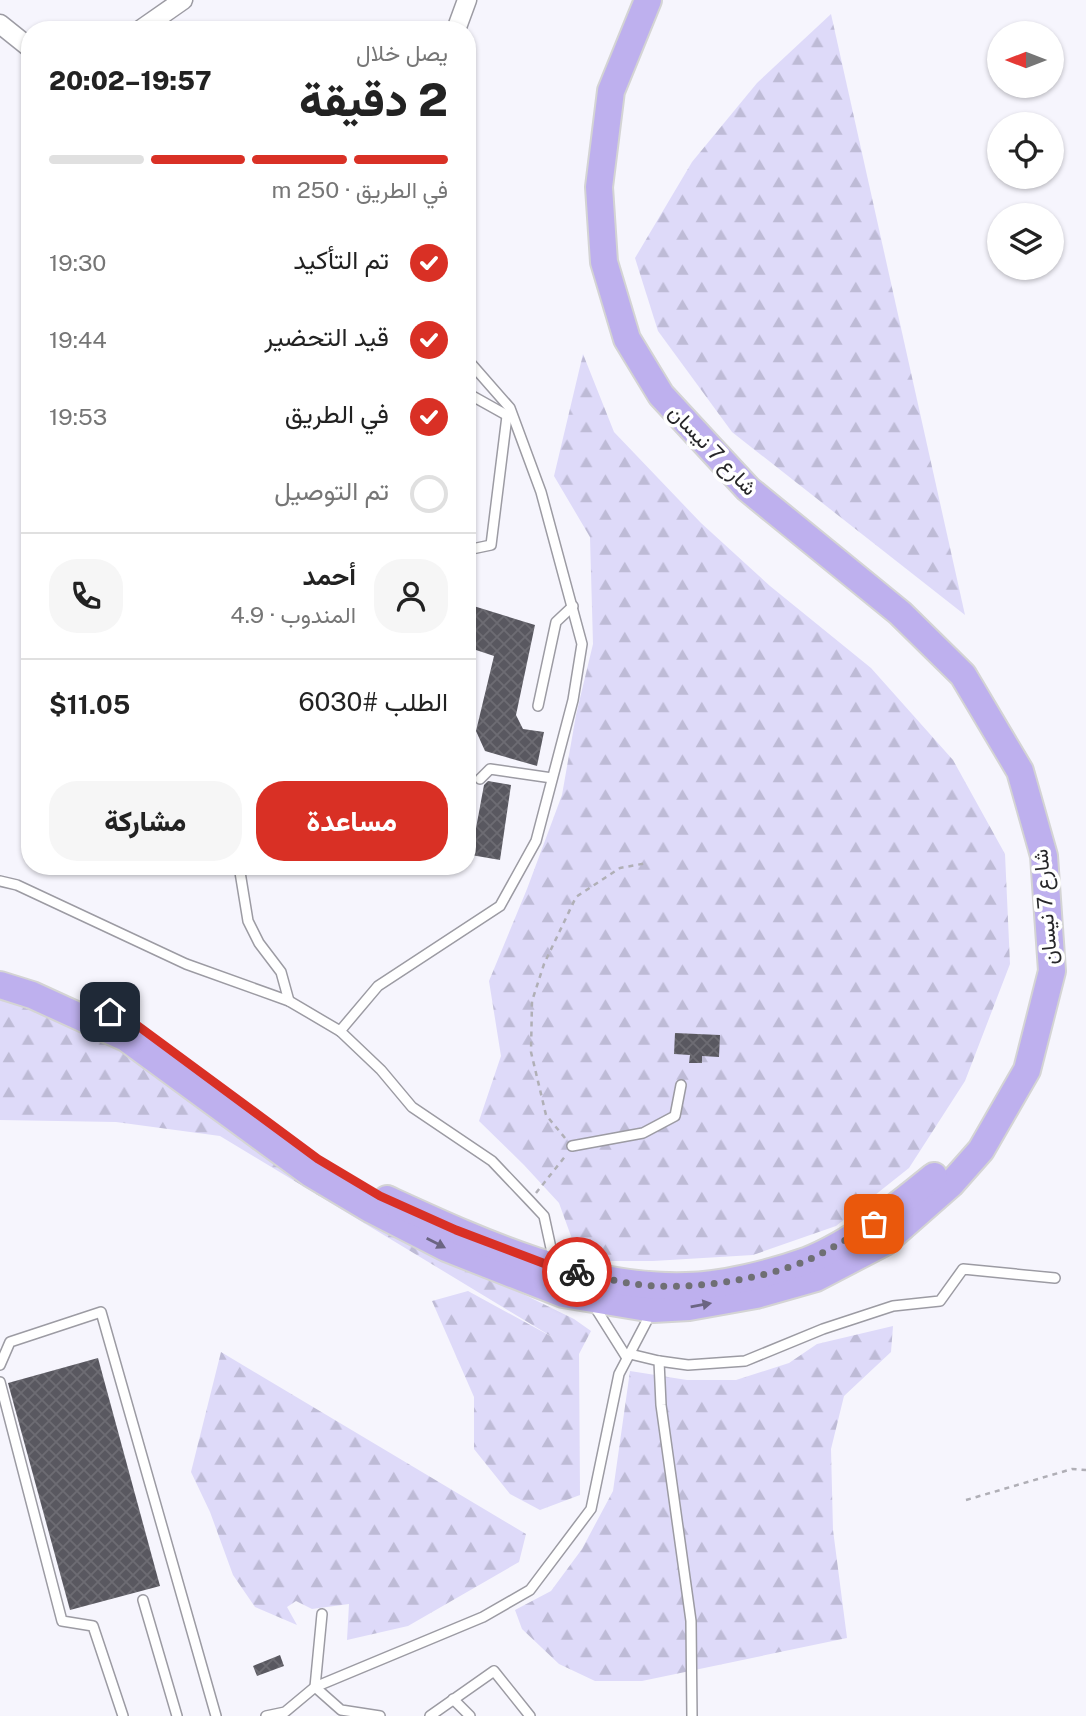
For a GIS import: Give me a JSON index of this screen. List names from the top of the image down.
{
  "streets": {
    "main road": ["شارع 7 نيسان"]
  },
  "north": "left",
  "page": {
    "heading": ["2 دقيقة", "يصل خلال", "19:57–20:02"],
    "panel": [
      "أحمد",
      "المندوب · 4.9",
      "الطلب #6030",
      "$11.05"
    ],
    "bar": "في الطريق · 250 m",
    "list": [
      ["تم التأكيد", "19:30"],
      ["قيد التحضير", "19:44"],
      ["في الطريق", "19:53"],
      "تم التوصيل"
    ],
    "buttons": ["مساعدة", "مشاركة"]
  }
}
